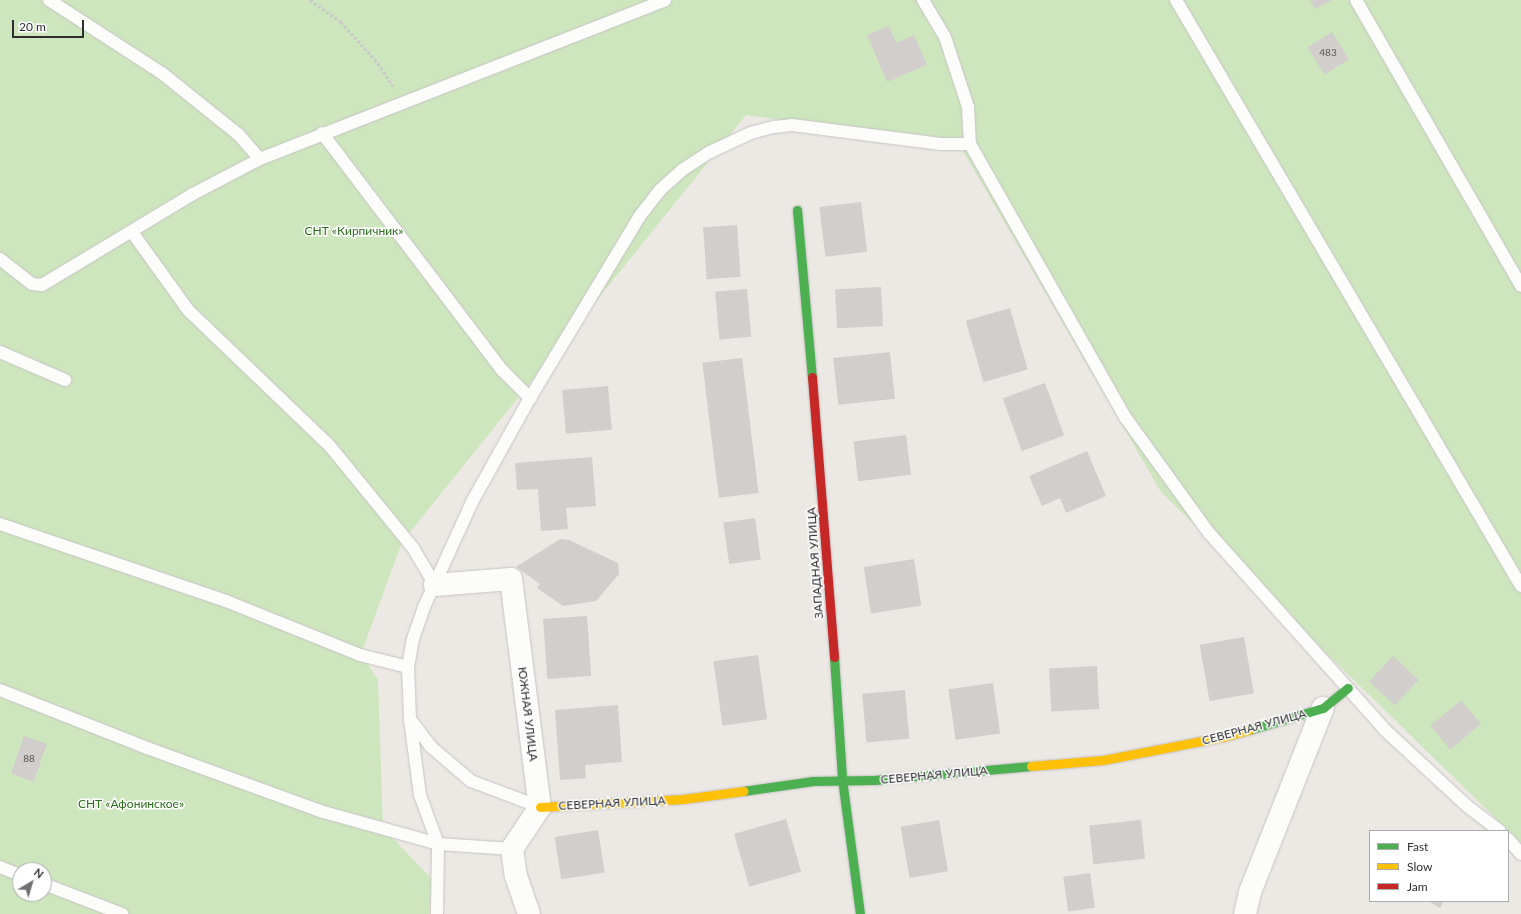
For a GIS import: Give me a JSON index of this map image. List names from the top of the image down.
{
  "streets": {
    "street": ["ЗАПАДНАЯ УЛИЦА", "ЮЖНАЯ УЛИЦА", "СЕВЕРНАЯ УЛИЦА"]
  },
  "crossings": [
    ["ЗАПАДНАЯ УЛИЦА", "СЕВЕРНАЯ УЛИЦА"],
    ["ЮЖНАЯ УЛИЦА", "СЕВЕРНАЯ УЛИЦА"]
  ],
  "parks": ["СНТ «Кирпичник»", "СНТ «Афонинское»"],
  "house_numbers": ["483", "88"],
  "legend": ["Fast", "Slow", "Jam"],
  "scale_bar": "20 m",
  "north": "top right"
}
